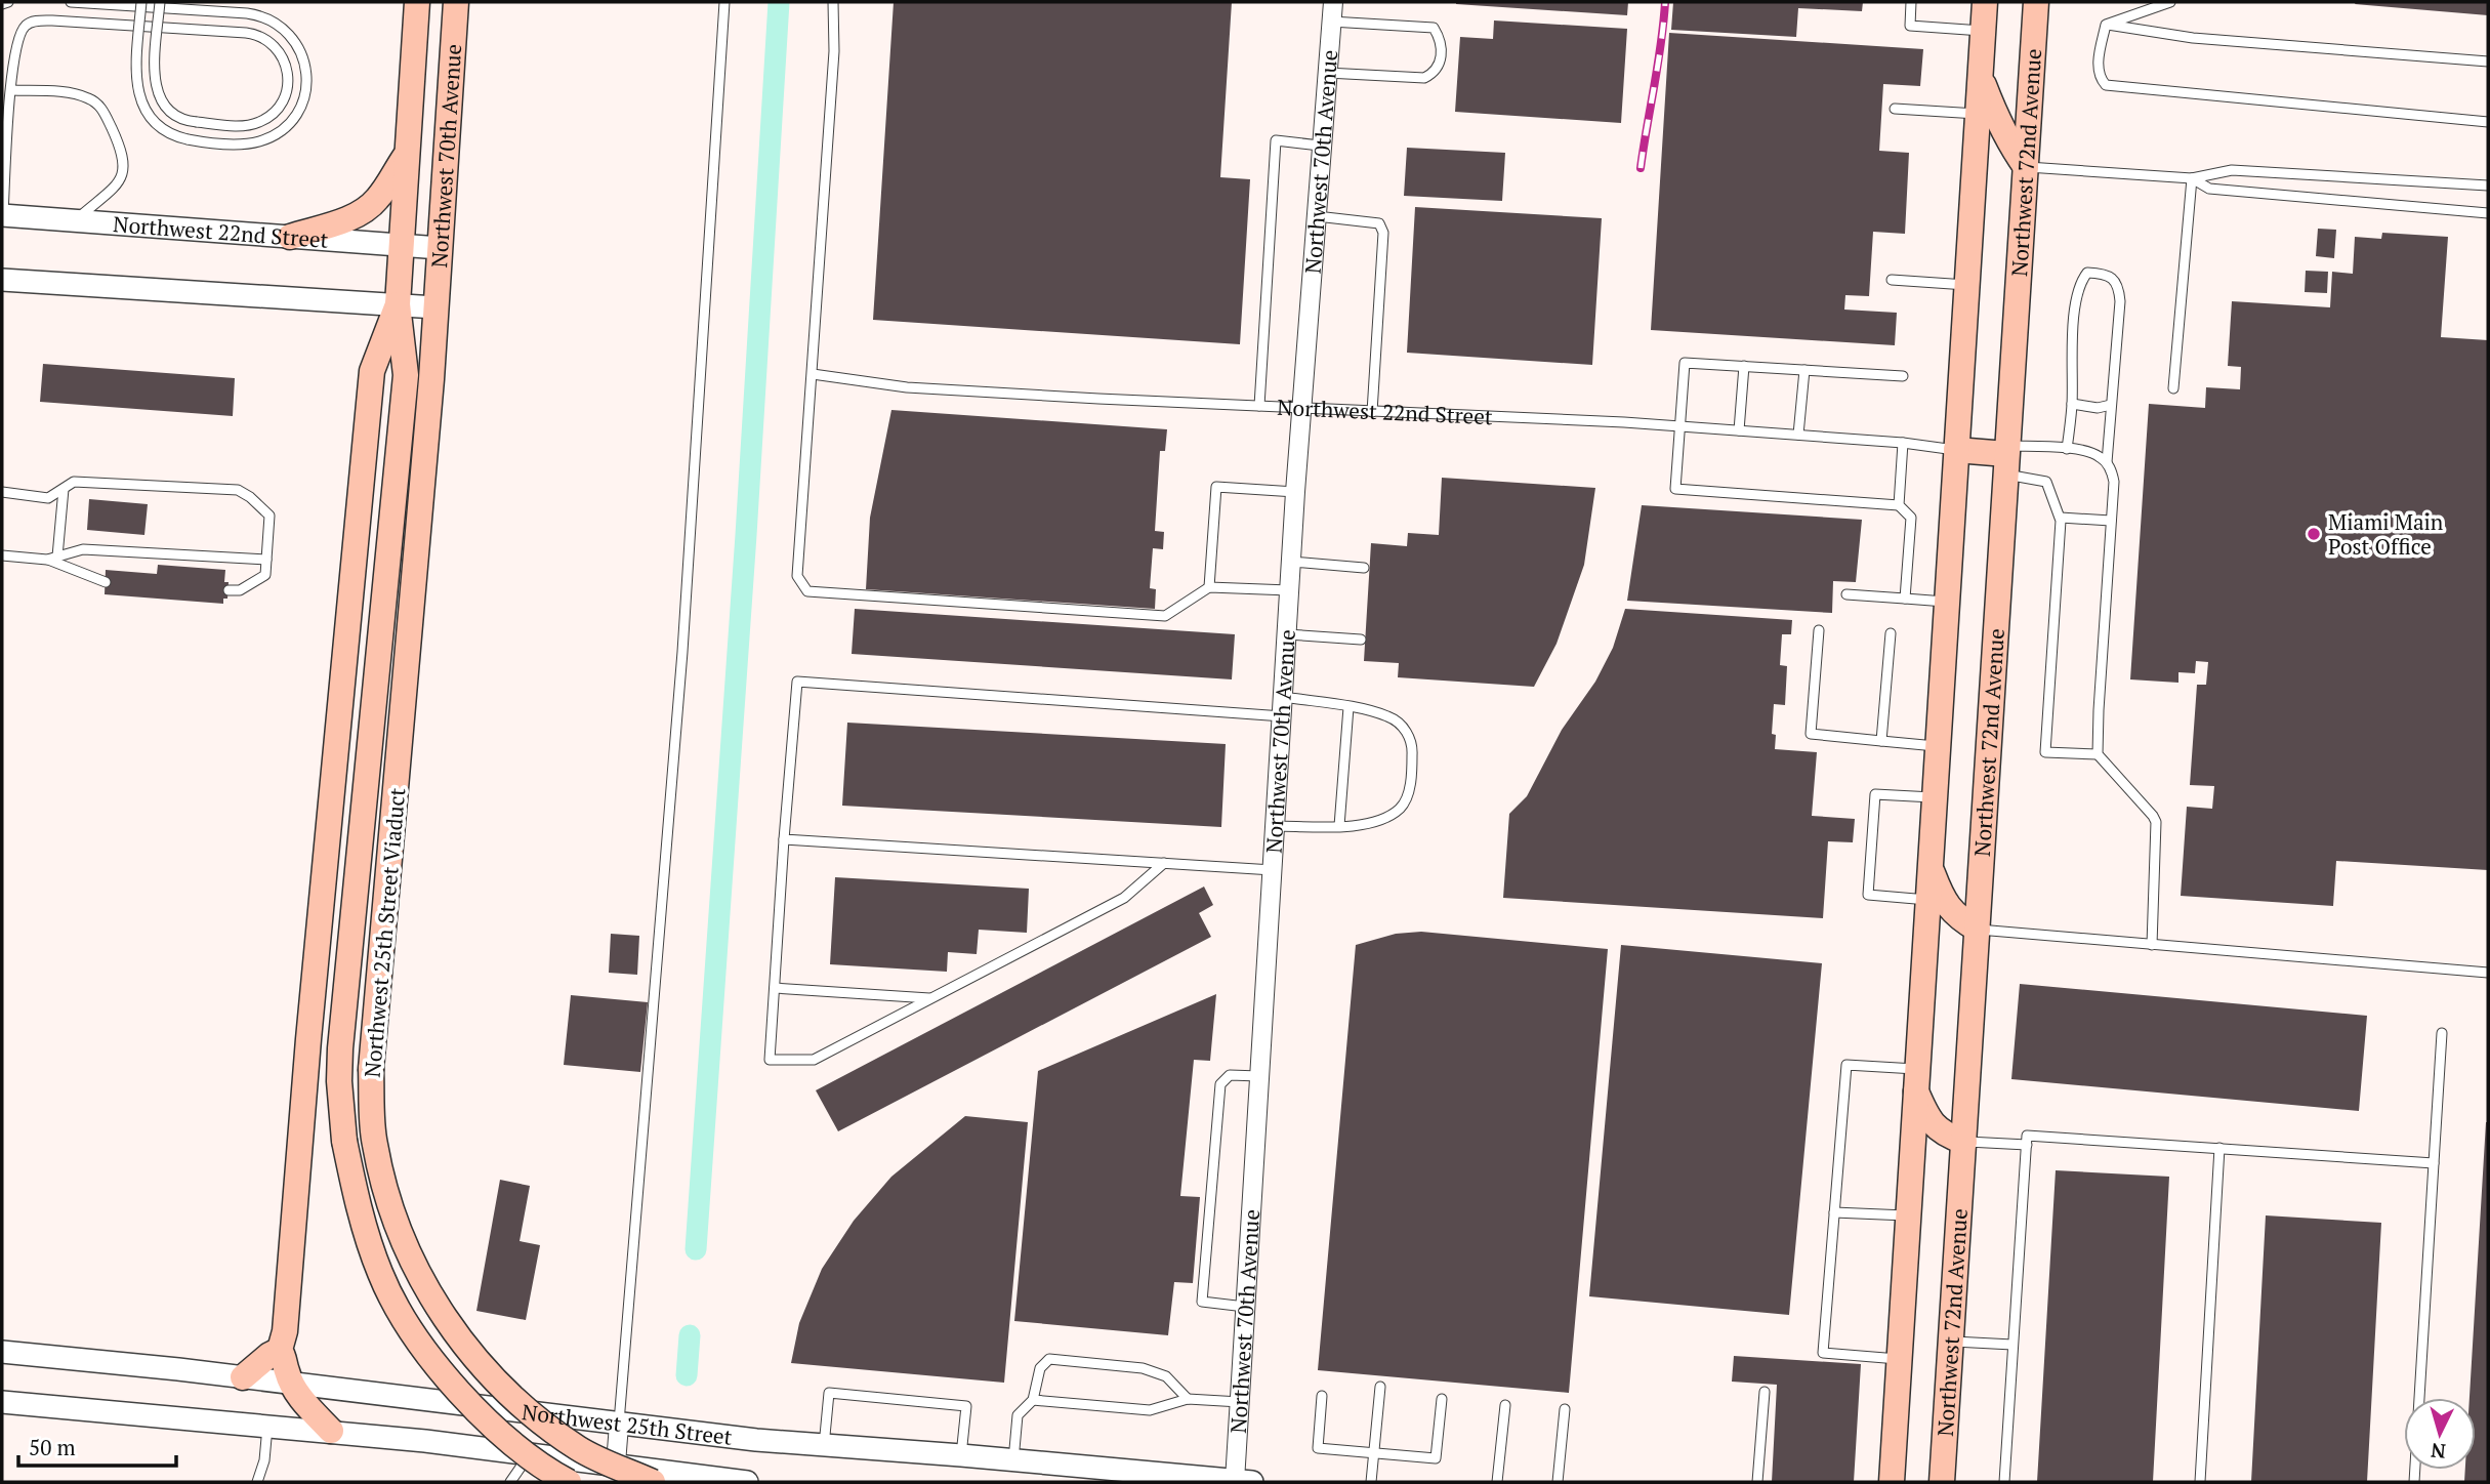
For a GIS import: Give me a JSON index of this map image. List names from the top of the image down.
{
  "streets": {
    "main road": ["Northwest 70th Avenue", "Northwest 72nd Avenue", "Northwest 25th Street Viaduct"],
    "street": ["Northwest 22nd Street", "Northwest 25th Street"]
  },
  "crossings": [
    ["Northwest 70th Avenue", "Northwest 22nd Street"],
    ["Northwest 70th Avenue", "Northwest 25th Street Viaduct"],
    ["Northwest 70th Avenue", "Northwest 25th Street"]
  ],
  "places": ["Miami Main Post Office"],
  "scale_bar": "50 m",
  "north": "bottom"
}
